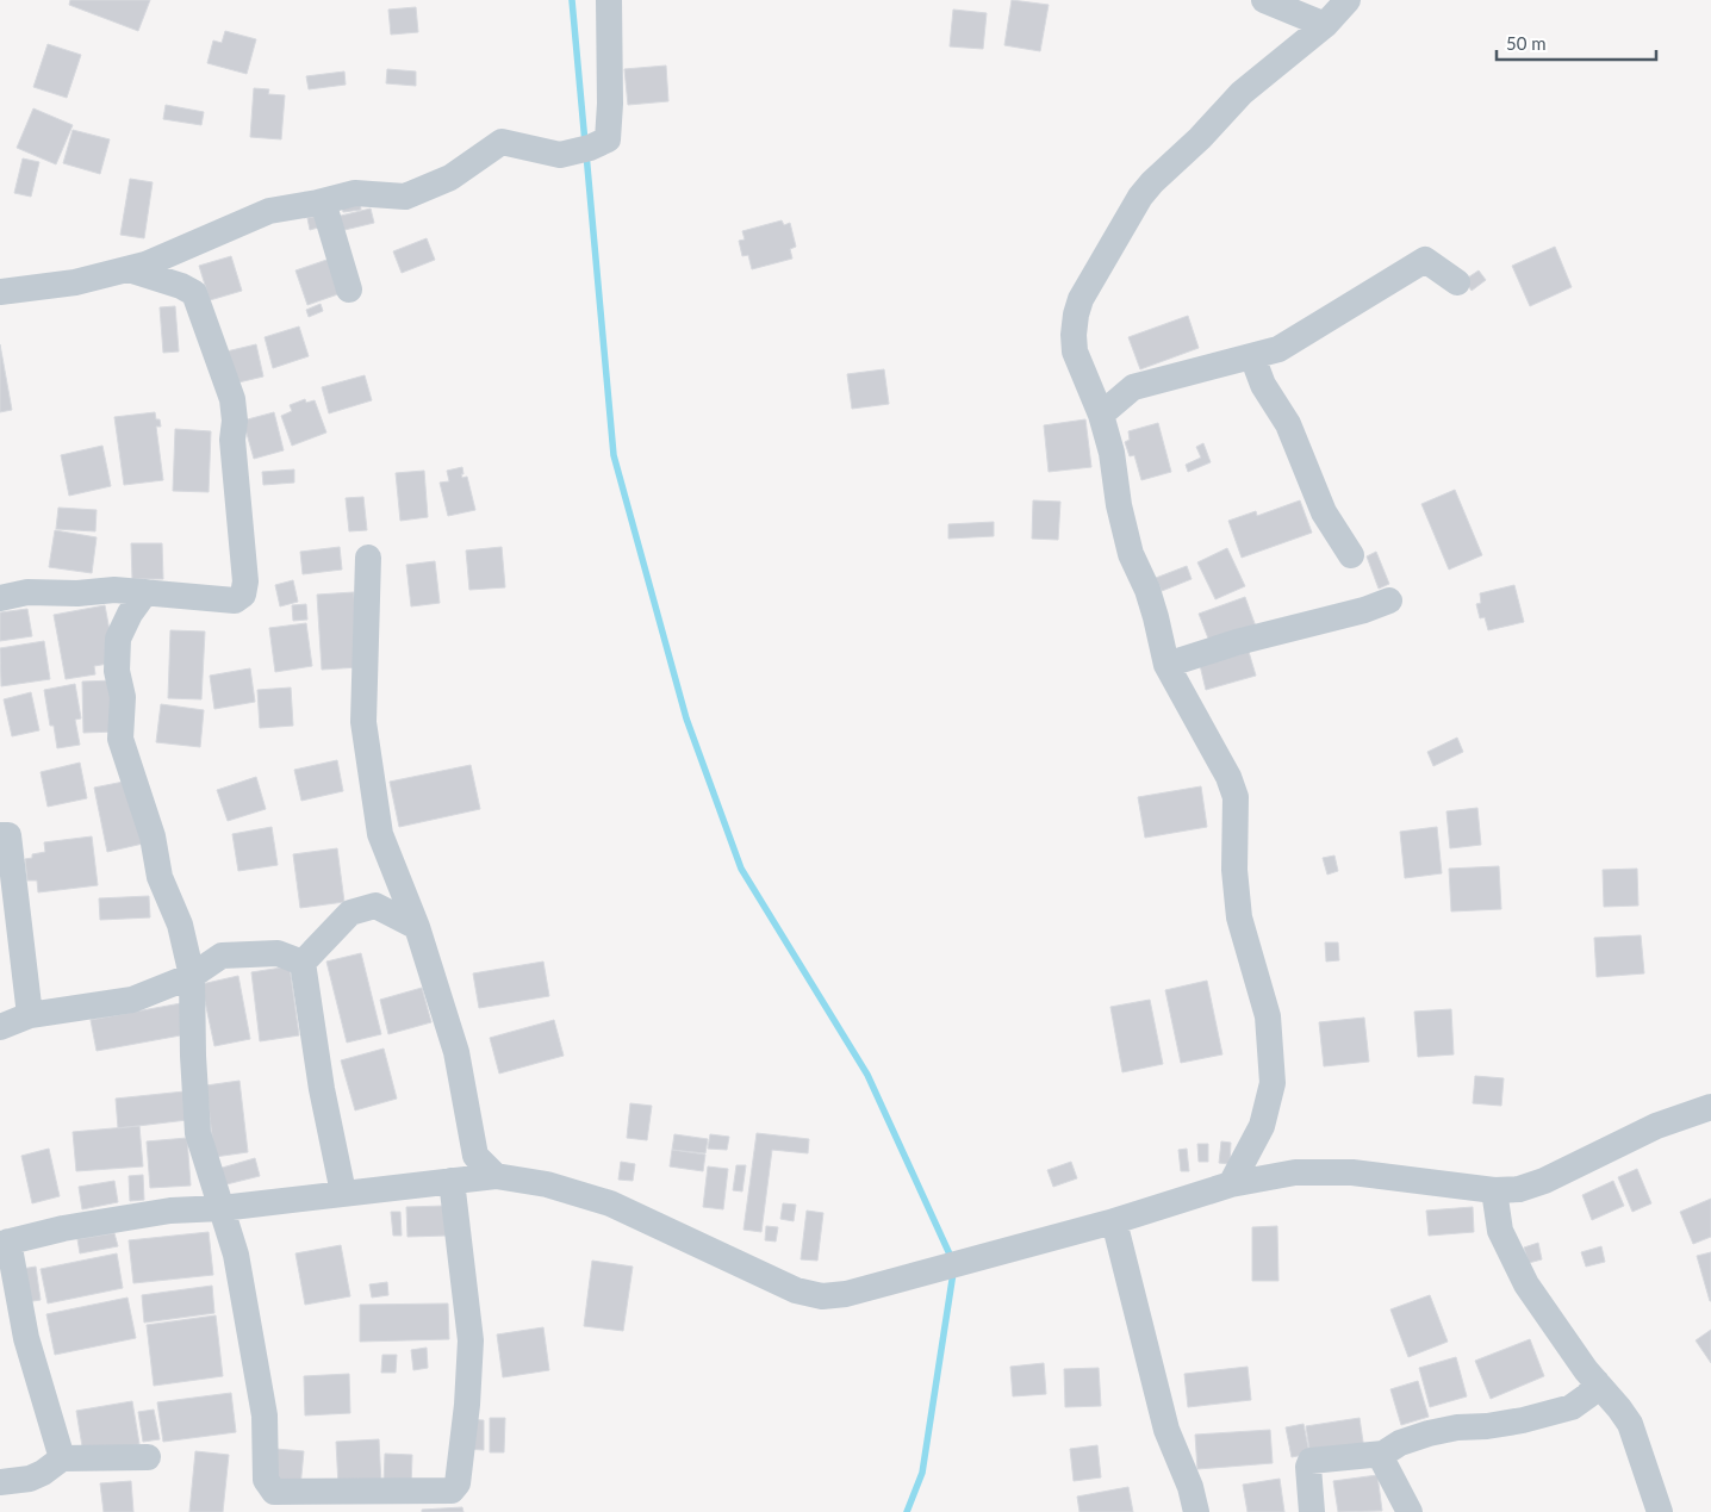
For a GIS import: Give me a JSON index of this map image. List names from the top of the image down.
{
  "scale_bar": "50 m"
}
